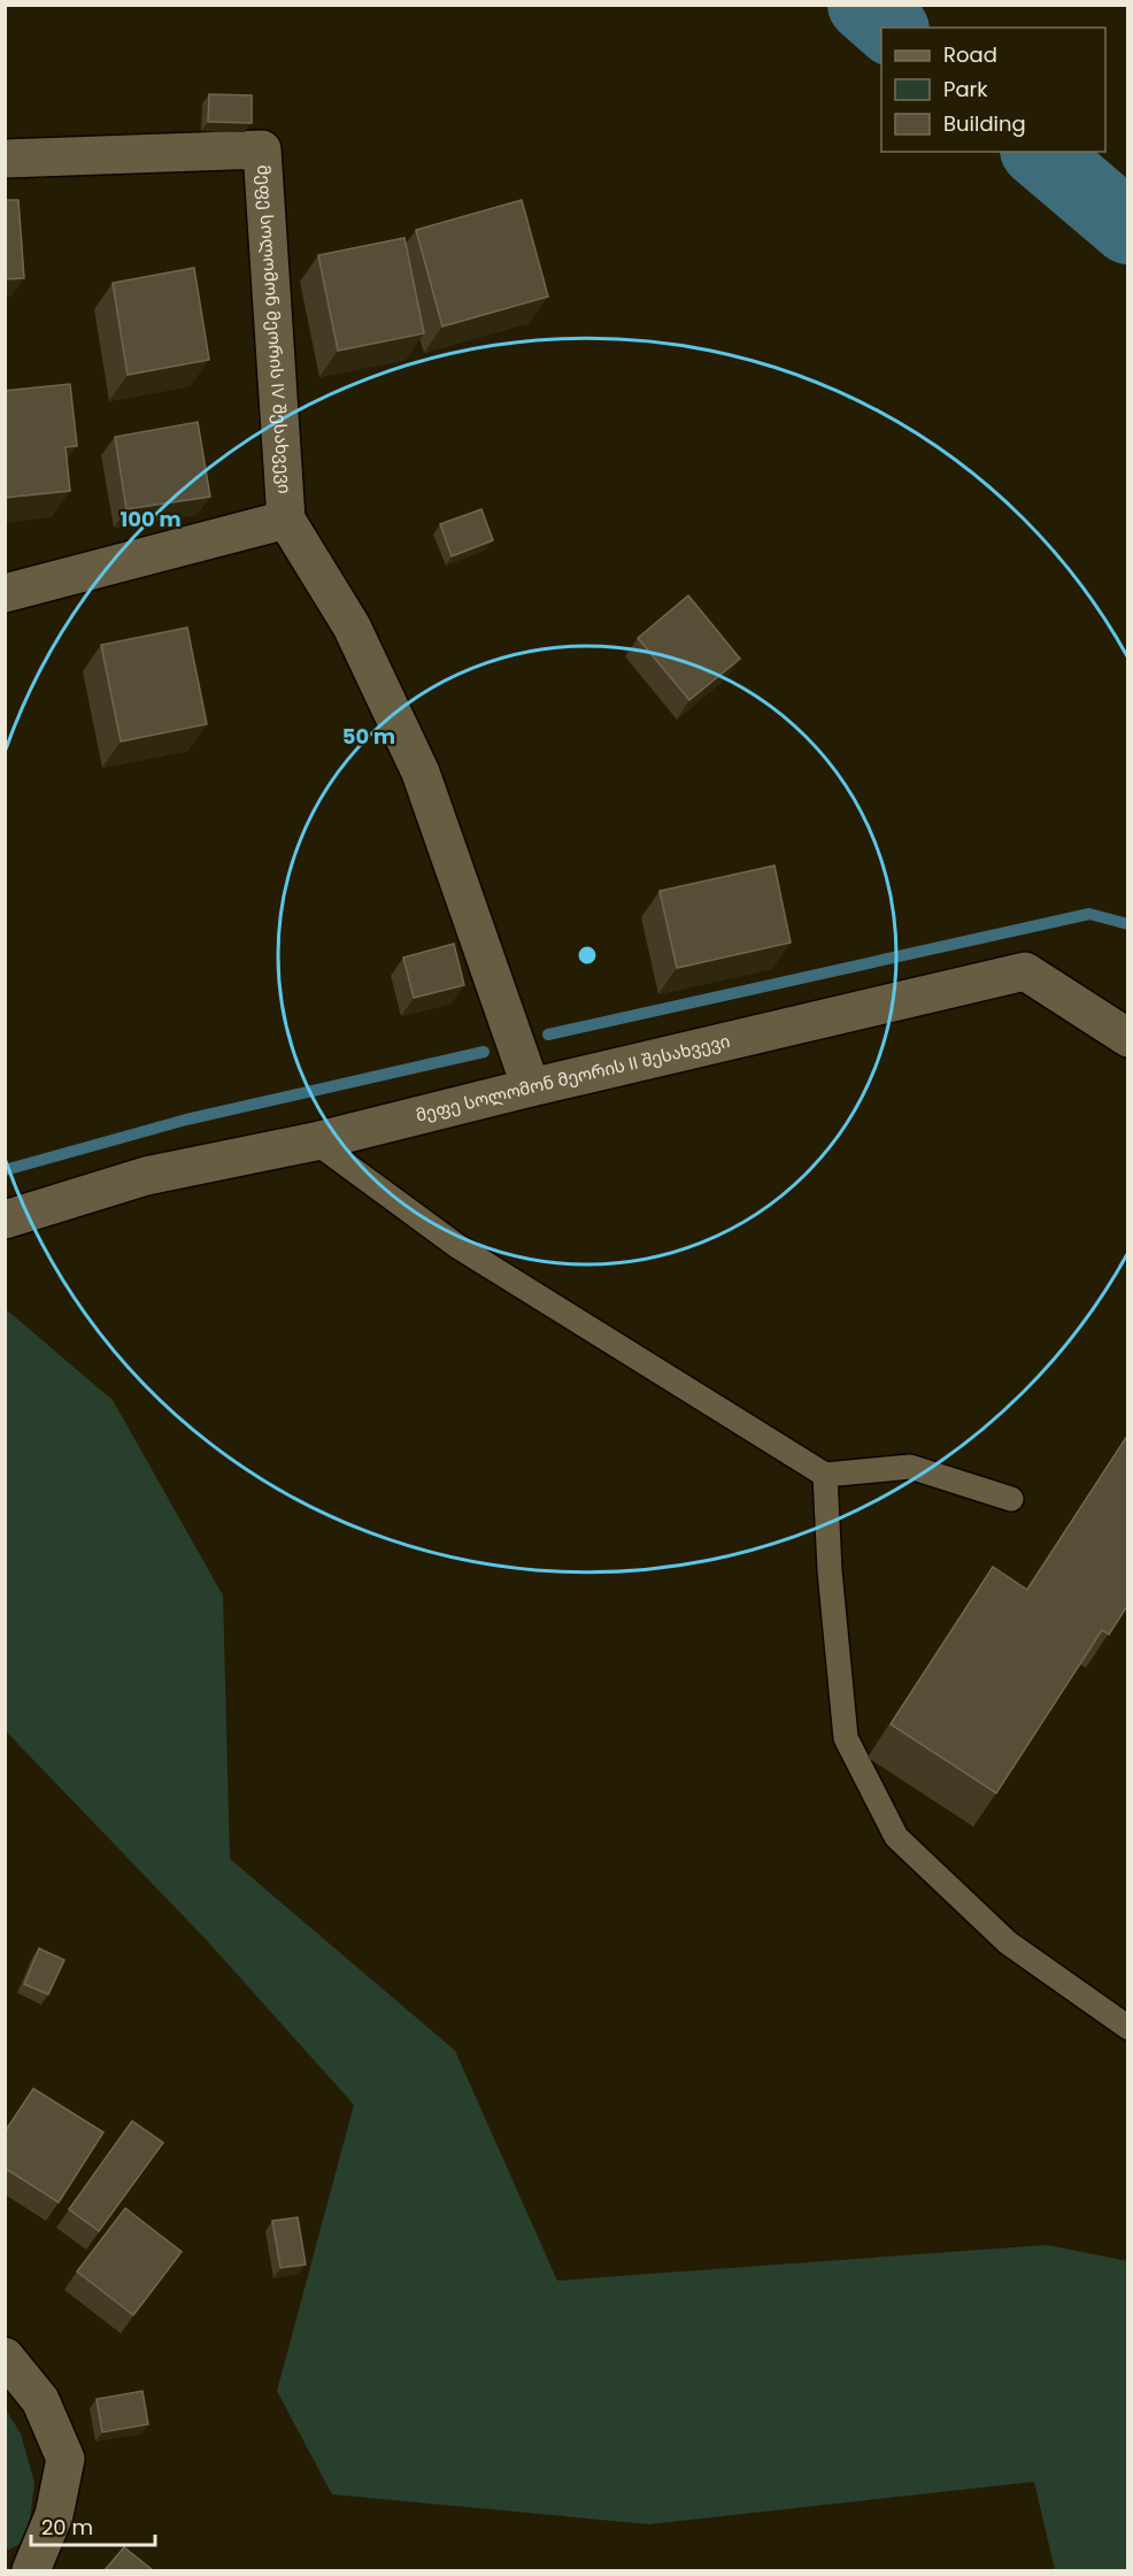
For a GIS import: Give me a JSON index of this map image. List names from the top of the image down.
{
  "streets": {
    "street": ["მეფე სოლომონ მეორის IV შესახვევი", "მეფე სოლომონ მეორის II შესახვევი"]
  },
  "crossings": [
    ["მეფე სოლომონ მეორის IV შესახვევი", "მეფე სოლომონ მეორის II შესახვევი"]
  ],
  "legend": ["Road", "Park", "Building"],
  "scale_bar": "20 m",
  "rings": ["100 m", "50 m"]
}
